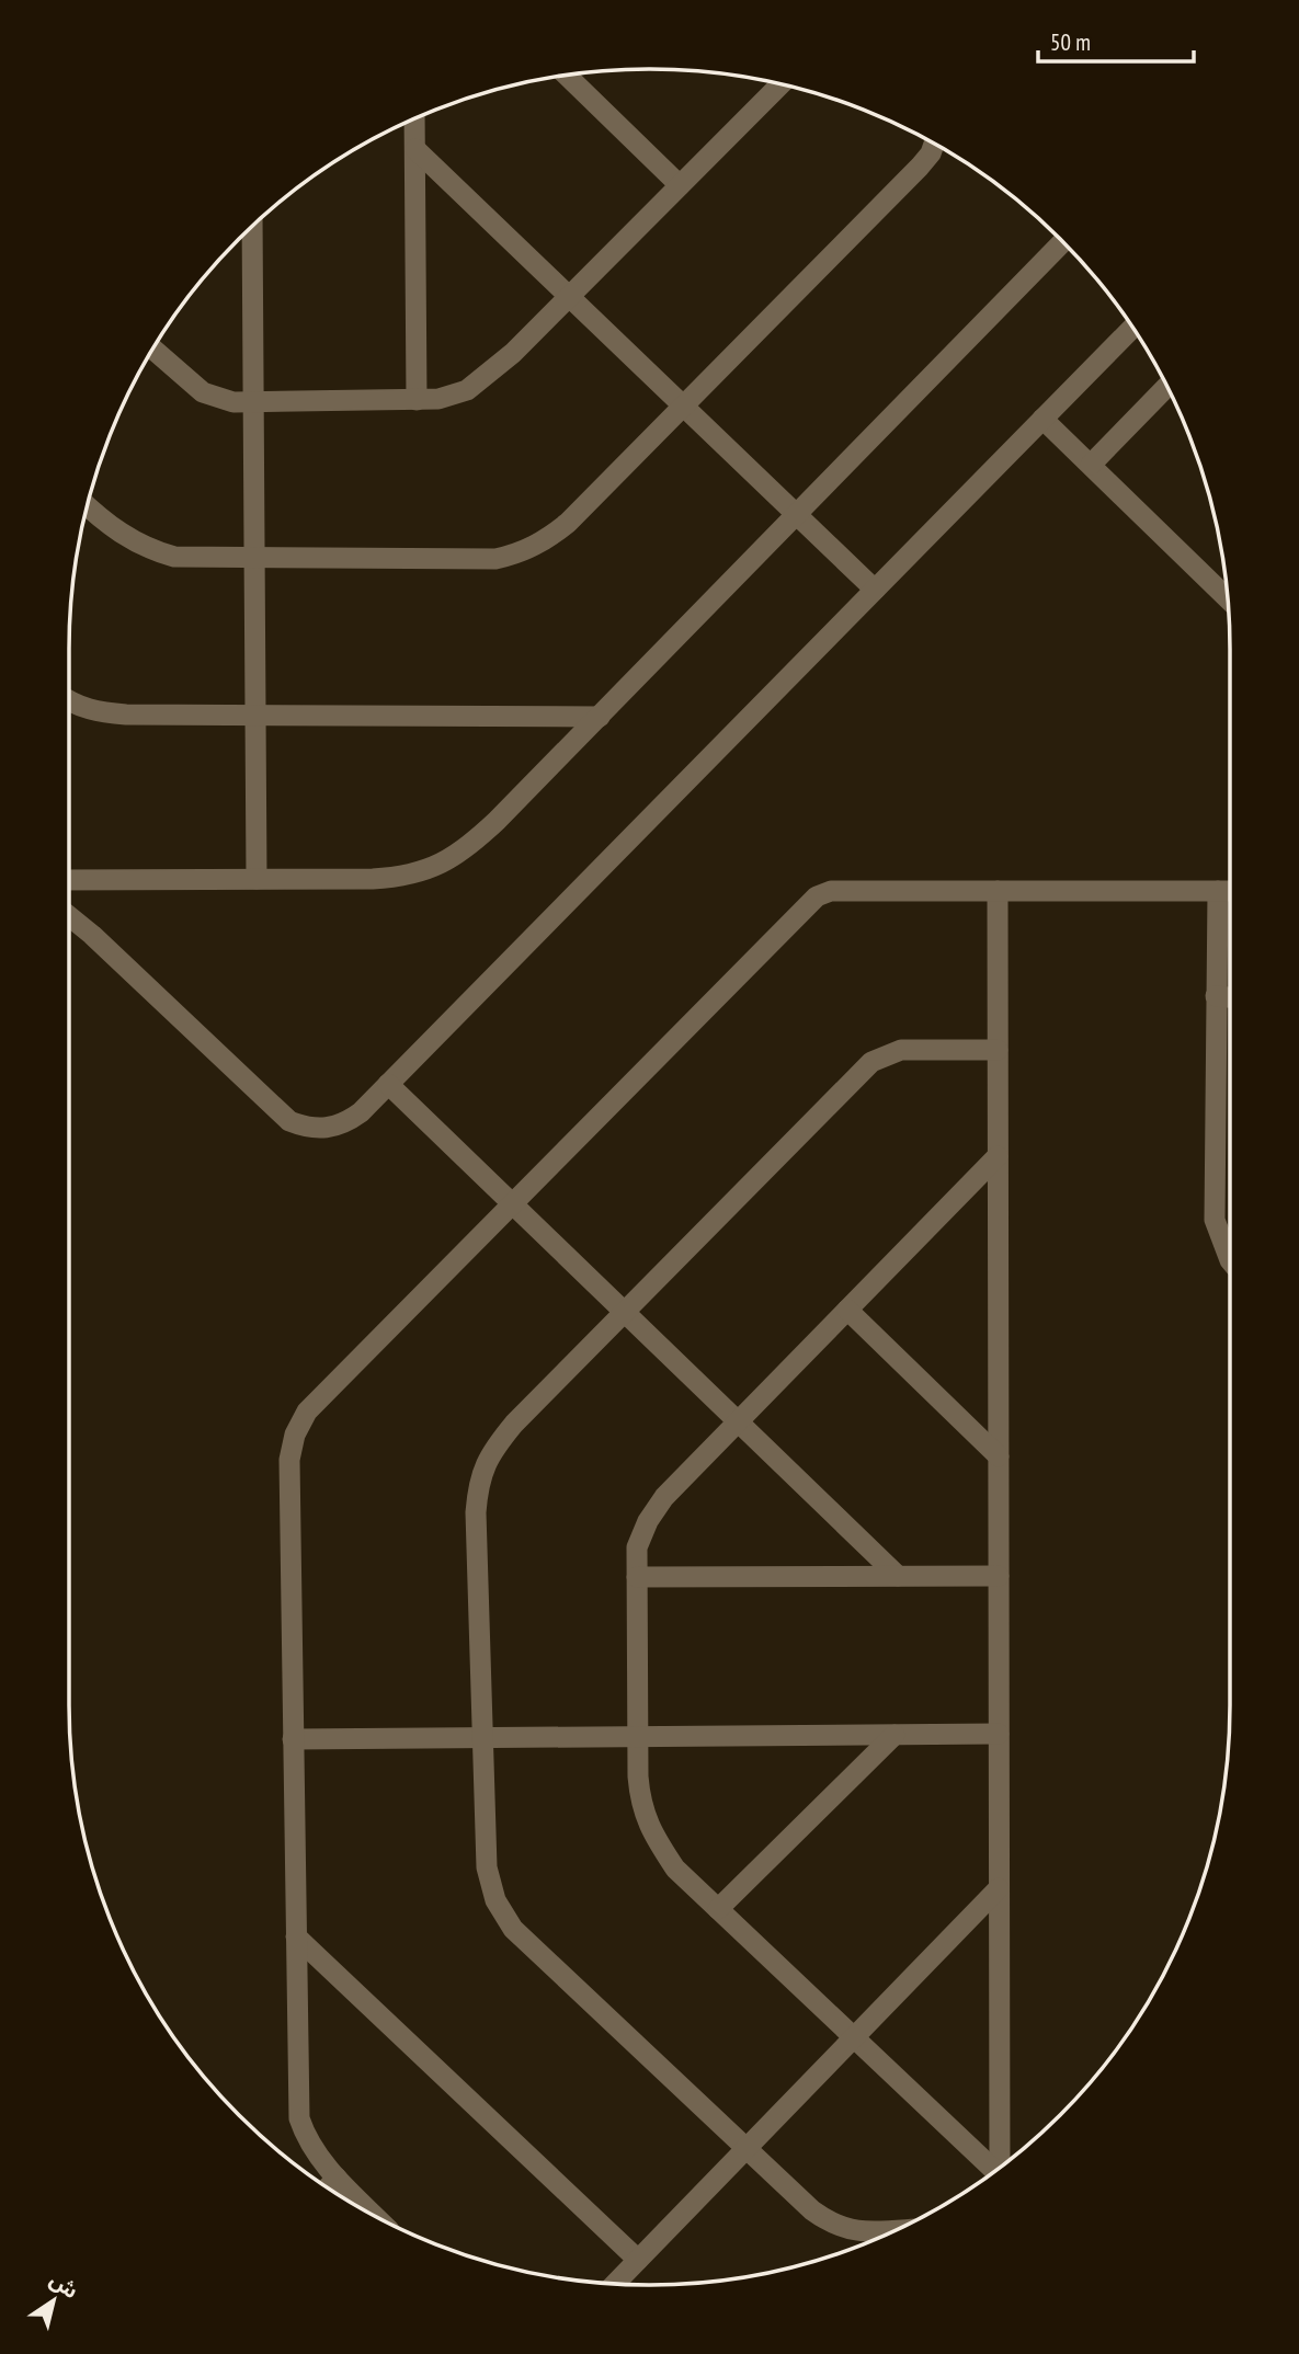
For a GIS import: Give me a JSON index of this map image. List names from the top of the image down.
{
  "scale_bar": "50 m",
  "north": "top right"
}
